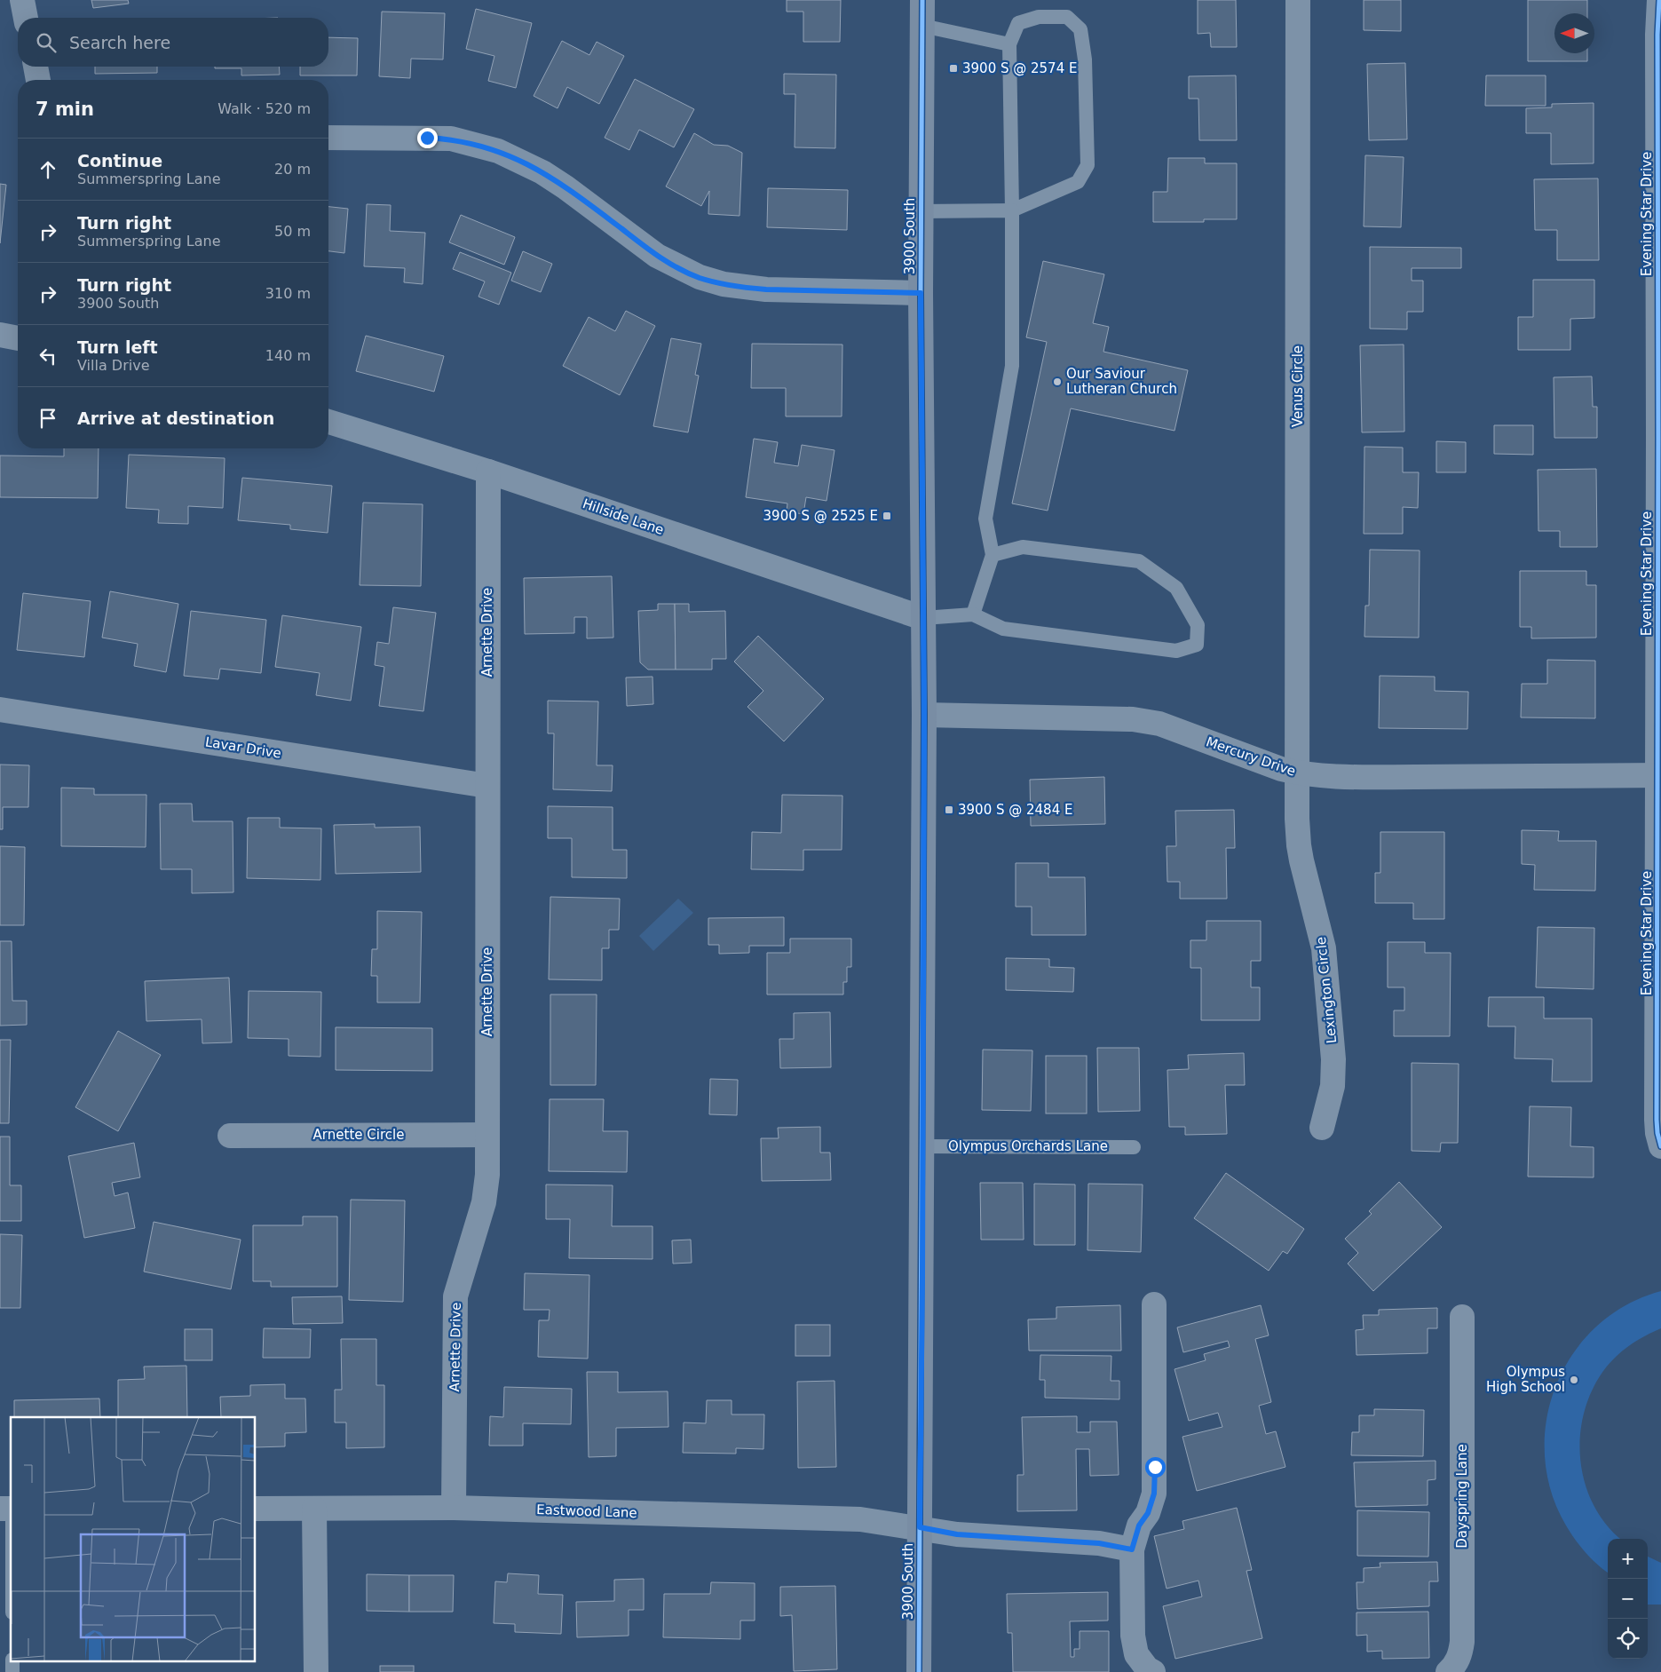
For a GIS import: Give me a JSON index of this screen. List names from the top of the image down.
{
  "streets": {
    "main road": ["3900 South"],
    "street": [
      "Evening Star Drive",
      "Venus Circle",
      "Hillside Lane",
      "Arnette Drive",
      "Lavar Drive",
      "Mercury Drive",
      "Lexington Circle",
      "Arnette Circle",
      "Dayspring Lane",
      "Eastwood Lane"
    ],
    "lane": ["Olympus Orchards Lane"]
  },
  "crossings": [
    ["Evening Star Drive", "Mercury Drive"],
    ["3900 South", "Hillside Lane"],
    ["3900 South", "Mercury Drive"],
    ["3900 South", "Olympus Orchards Lane"],
    ["3900 South", "Eastwood Lane"],
    ["Venus Circle", "Mercury Drive"],
    ["Venus Circle", "Lexington Circle"],
    ["Hillside Lane", "Arnette Drive"],
    ["Arnette Drive", "Lavar Drive"],
    ["Arnette Drive", "Arnette Circle"],
    ["Arnette Drive", "Eastwood Lane"],
    ["Mercury Drive", "Lexington Circle"]
  ],
  "places": {
    "transit": ["3900 S @ 2574 E", "3900 S @ 2525 E", "3900 S @ 2484 E"],
    "other": ["Our Saviour Lutheran Church", "Olympus High School"]
  },
  "north": "left",
  "page": {
    "search": "Search here",
    "heading": ["7 min", "Walk · 520 m"],
    "list": [
      ["Continue", "Summerspring Lane", "20 m"],
      ["Turn right", "Summerspring Lane", "50 m"],
      ["Turn right", "3900 South", "310 m"],
      ["Turn left", "Villa Drive", "140 m"],
      "Arrive at destination"
    ],
    "map_buttons": ["+", "−"]
  }
}
